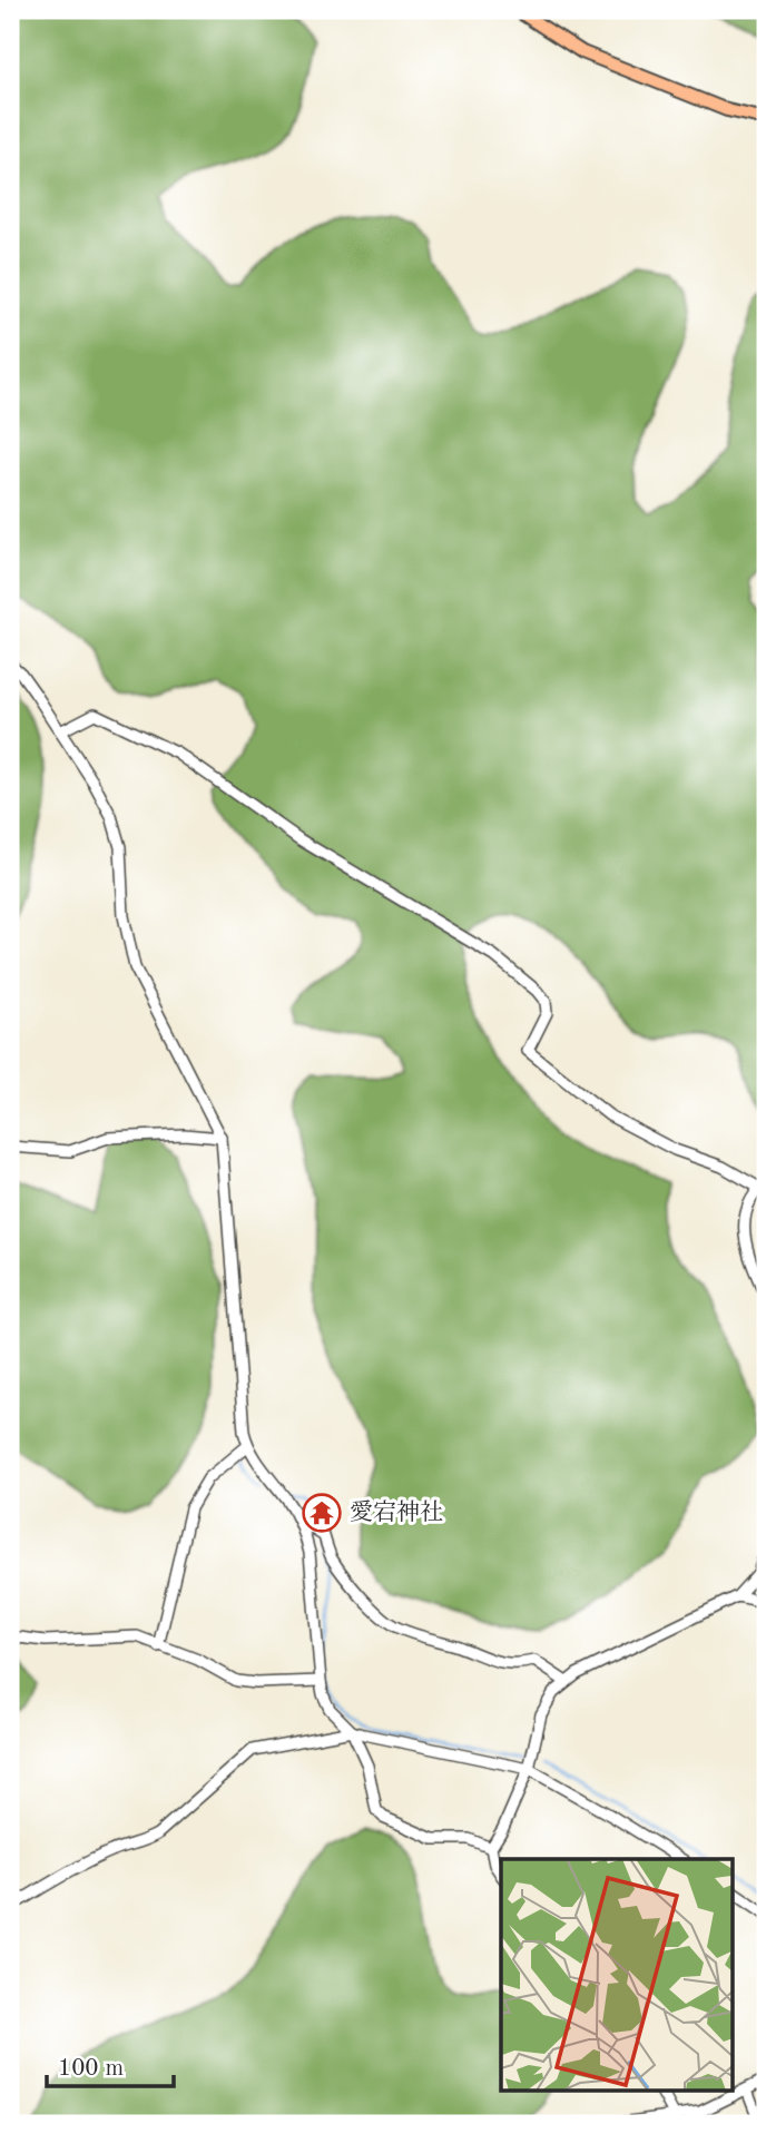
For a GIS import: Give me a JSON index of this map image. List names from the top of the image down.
{
  "places": {
    "temple": ["愛宕神社"]
  },
  "scale_bar": "100 m"
}
